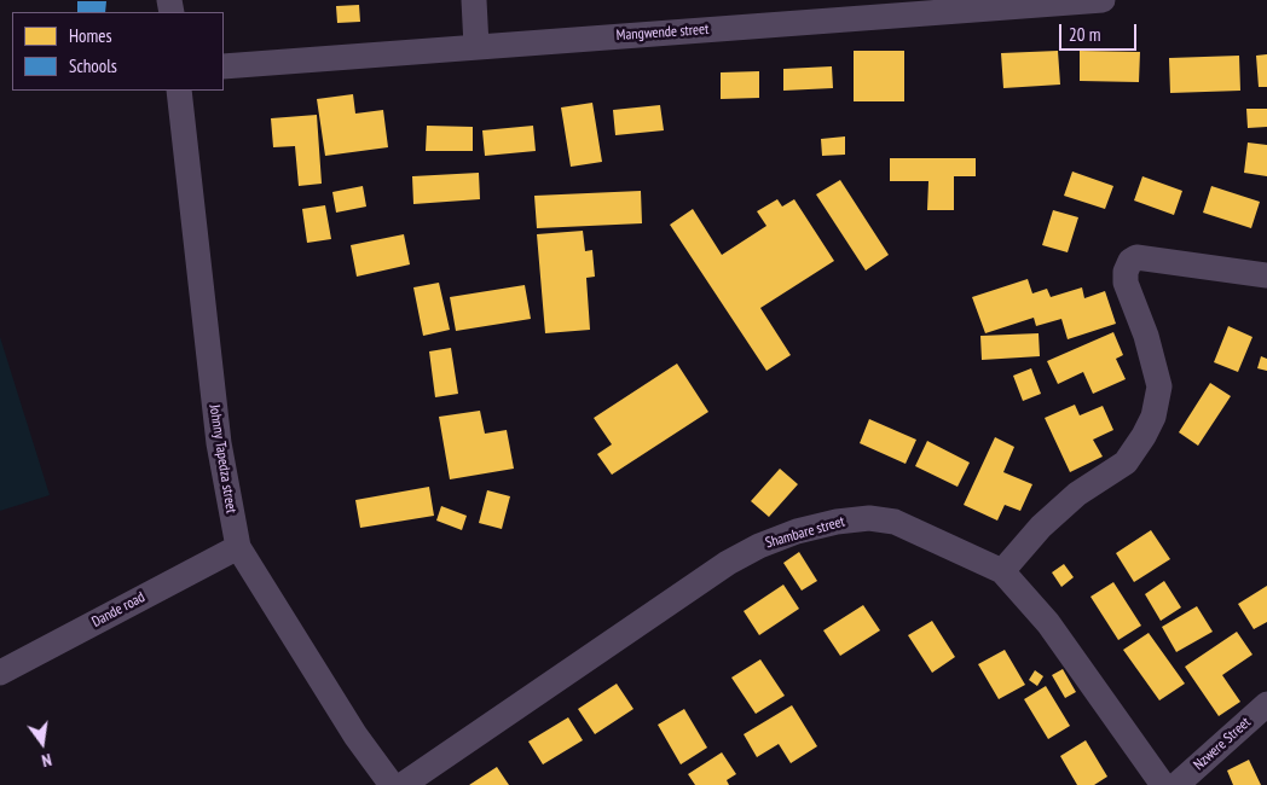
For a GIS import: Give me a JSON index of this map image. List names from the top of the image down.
{
  "streets": {
    "street": [
      "Mangwende street",
      "Johnny Tapedza street",
      "Shambare street",
      "Dande road",
      "Nzwere Street"
    ]
  },
  "crossings": [
    ["Johnny Tapedza street", "Dande road"]
  ],
  "legend": ["Homes", "Schools"],
  "scale_bar": "20 m",
  "north": "bottom"
}
